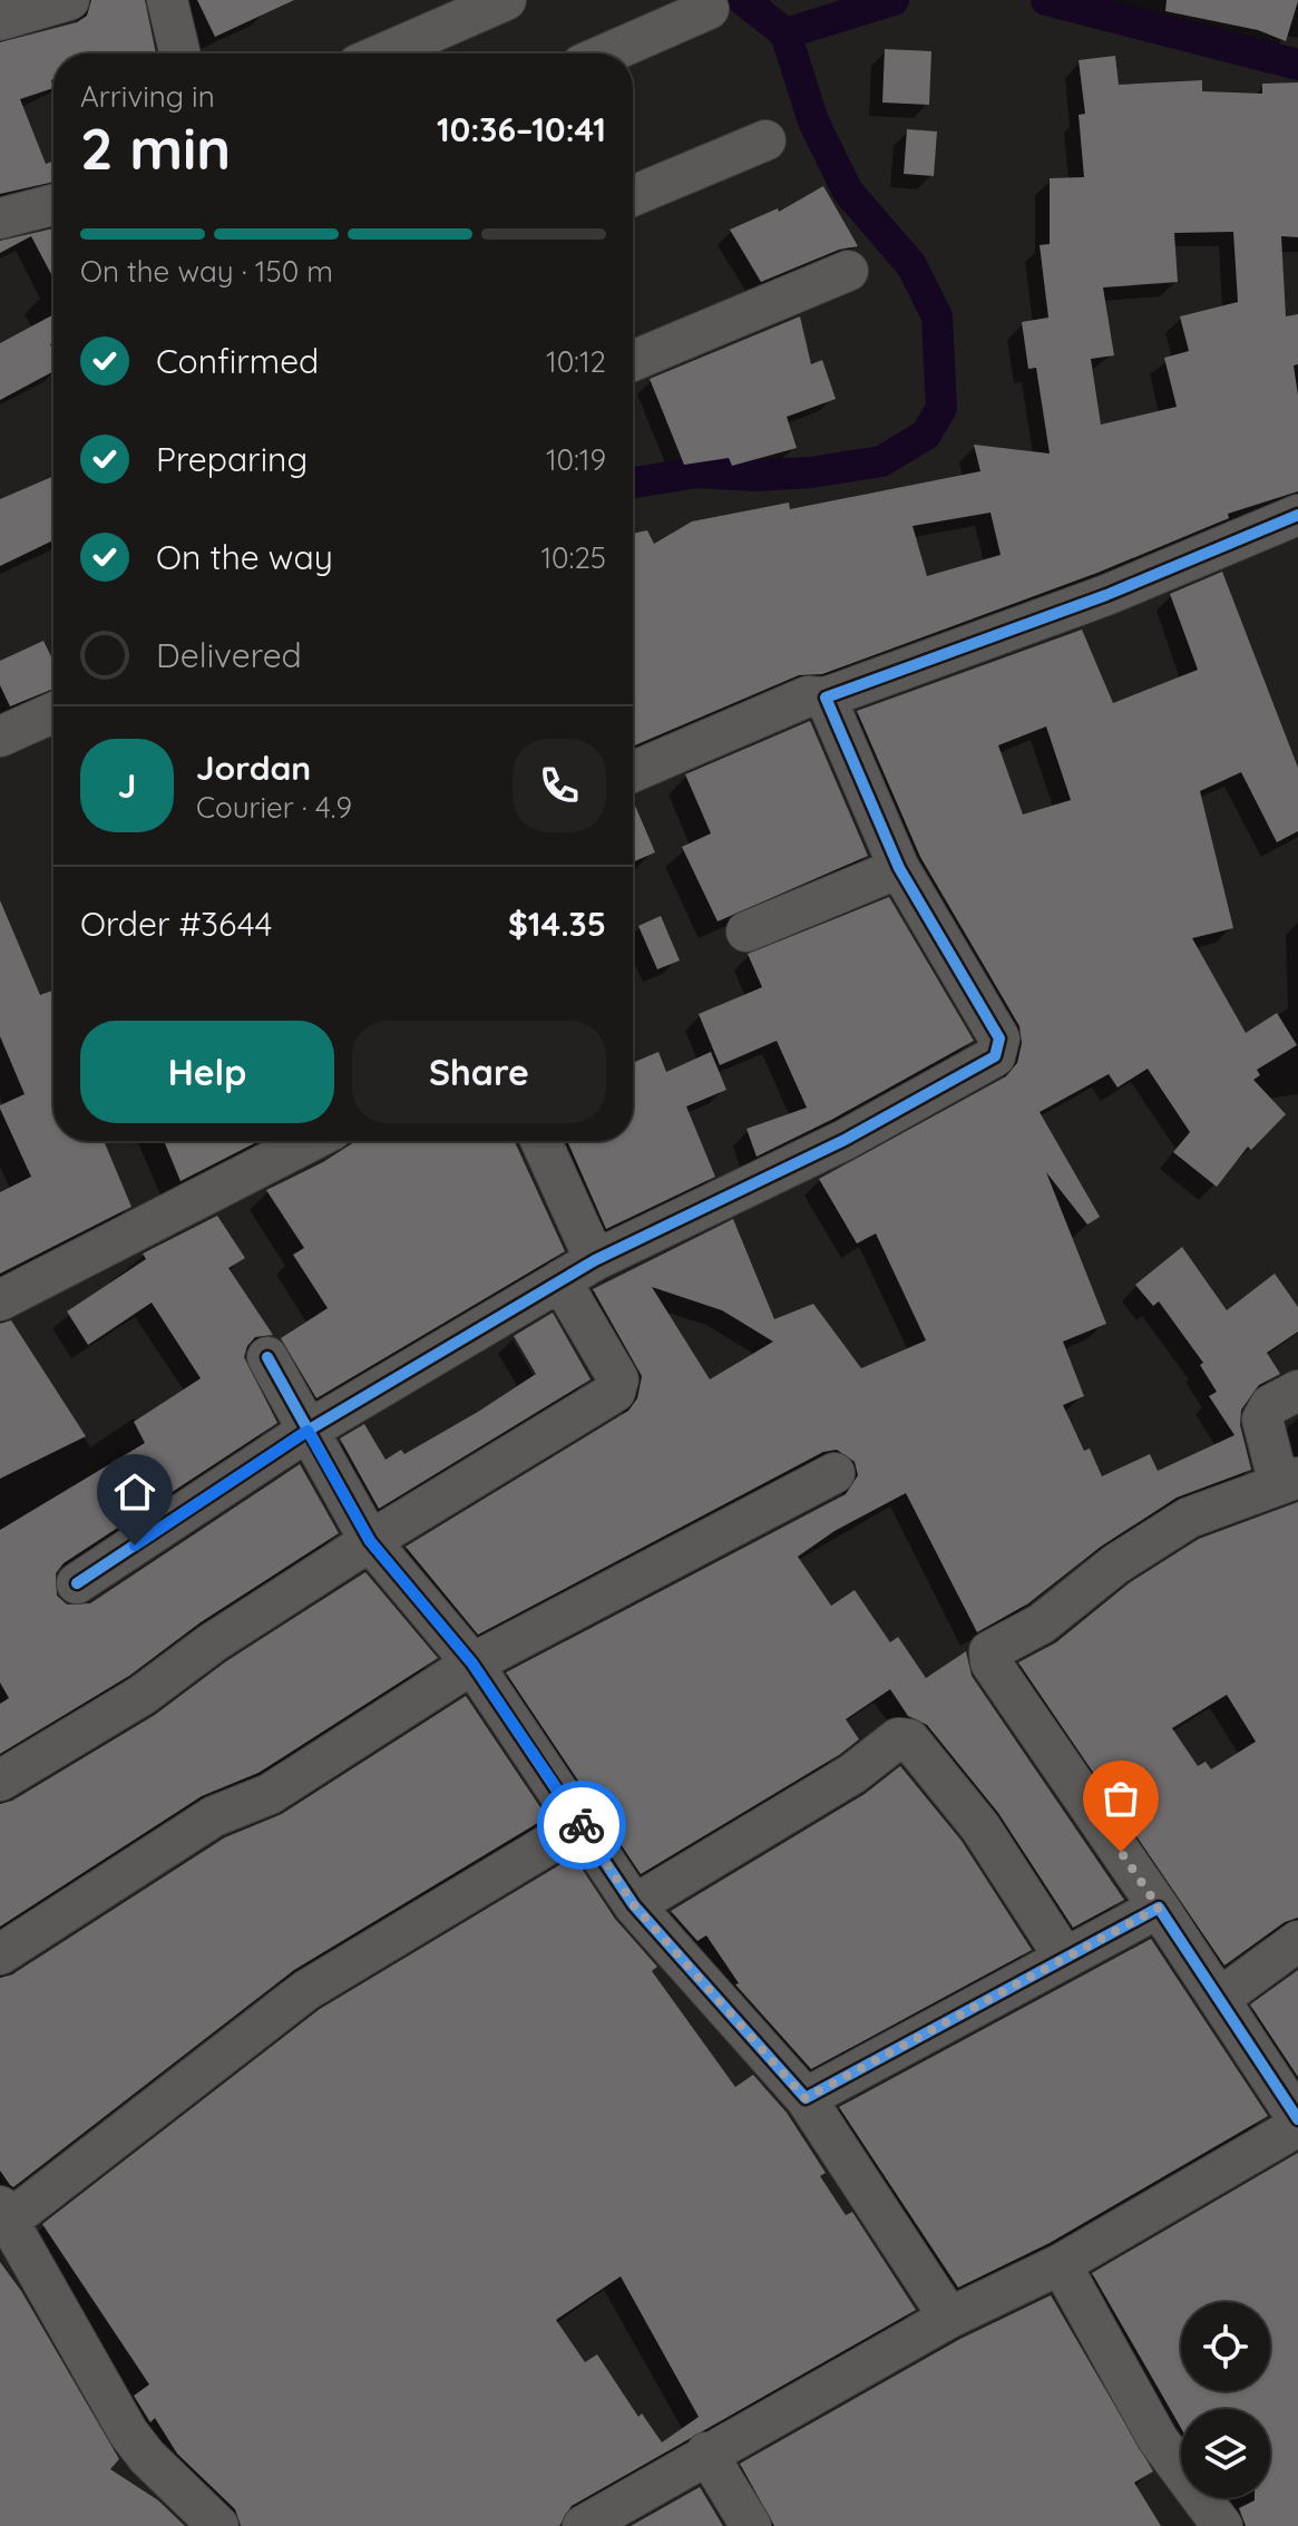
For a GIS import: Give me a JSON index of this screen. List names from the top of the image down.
{
  "page": {
    "heading": ["2 min", "Arriving in", "10:36–10:41"],
    "panel": [
      "Jordan",
      "Courier · 4.9",
      "Order #3644",
      "$14.35"
    ],
    "bar": "On the way · 150 m",
    "list": [
      ["Confirmed", "10:12"],
      ["Preparing", "10:19"],
      ["On the way", "10:25"],
      "Delivered"
    ],
    "round": "J",
    "buttons": ["Help", "Share"]
  }
}
